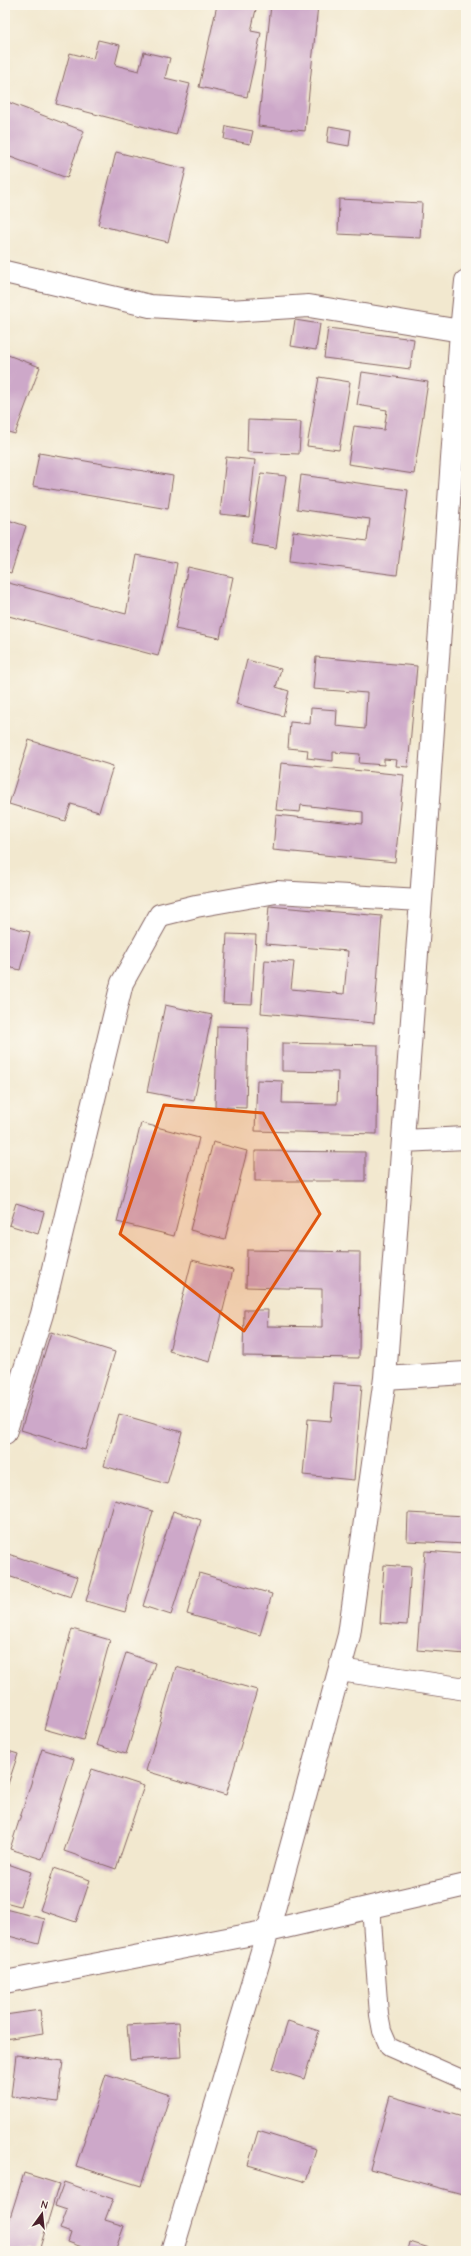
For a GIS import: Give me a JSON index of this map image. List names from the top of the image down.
{
  "north": "top"
}
